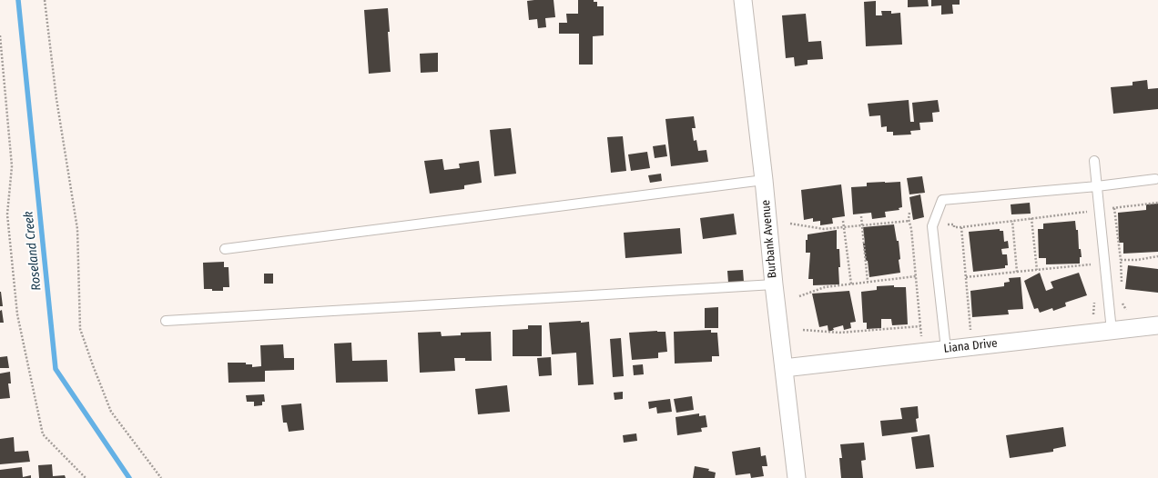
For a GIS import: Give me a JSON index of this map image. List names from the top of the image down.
{
  "streets": {
    "street": ["Burbank Avenue", "Liana Drive"]
  },
  "crossings": [
    ["Burbank Avenue", "Liana Drive"]
  ],
  "water": ["Roseland Creek"]
}
